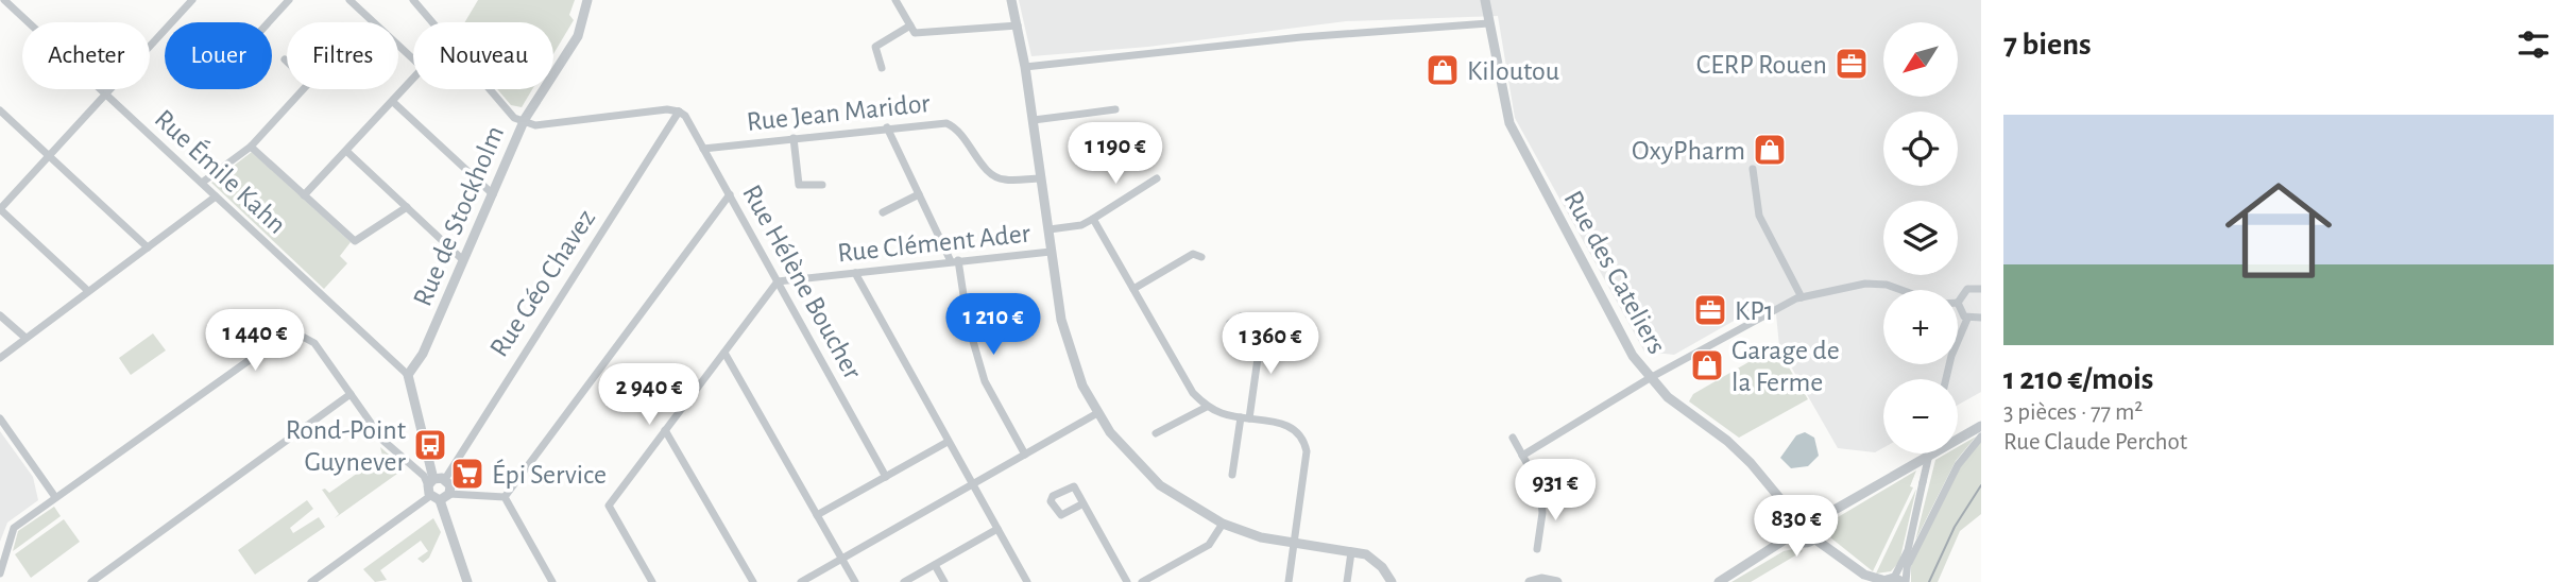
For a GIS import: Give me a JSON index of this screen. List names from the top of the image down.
{
  "streets": {
    "street": [
      "Rue Jean Maridor",
      "Rue Émile Kahn",
      "Rue de Stockholm",
      "Rue Clément Ader",
      "Rue des Cateliers",
      "Rue Hélène Boucher",
      "Rue Géo Chavez"
    ]
  },
  "crossings": [
    ["Rue Jean Maridor", "Rue Hélène Boucher"],
    ["Rue Émile Kahn", "Rue de Stockholm"],
    ["Rue Clément Ader", "Rue Hélène Boucher"],
    ["Rue Hélène Boucher", "Rue Géo Chavez"]
  ],
  "places": {
    "office": ["CERP Rouen", "KP1"],
    "shop": ["Kiloutou", "OxyPharm", "Garage de la Ferme"],
    "bus stop": ["Rond-Point Guynever"],
    "supermarket": ["Épi Service"]
  },
  "north": "bottom left",
  "page": {
    "heading": "7 biens",
    "map_buttons": ["+", "−"],
    "chip": [
      "Acheter",
      "Louer",
      "Filtres",
      "Nouveau"
    ],
    "list": [
      {
        "name": "1 210 €/mois",
        "note": "3 pièces · 77 m² · Rue Claude Perchot"
      }
    ],
    "price": [
      "1 190 €",
      "1 210 €",
      "1 440 €",
      "1 360 €",
      "2 940 €",
      "931 €",
      "830 €"
    ]
  }
}
